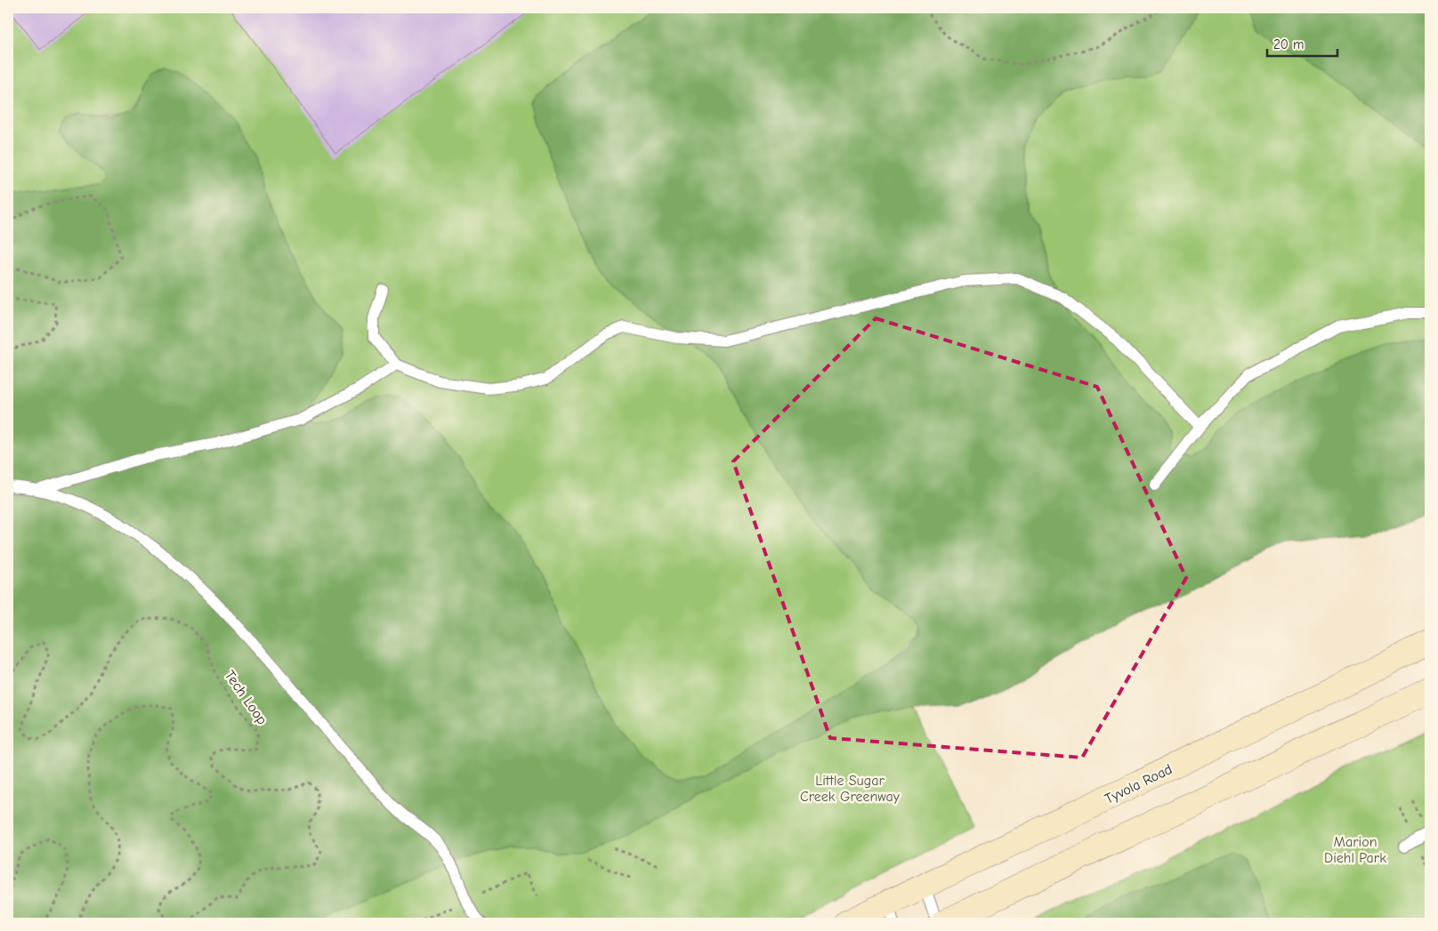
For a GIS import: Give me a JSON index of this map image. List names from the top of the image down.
{
  "streets": {
    "main road": ["Tyvola Road"],
    "path": ["Tech Loop"]
  },
  "parks": ["Little Sugar Creek Greenway", "Marion Diehl Park"],
  "scale_bar": "20 m"
}
